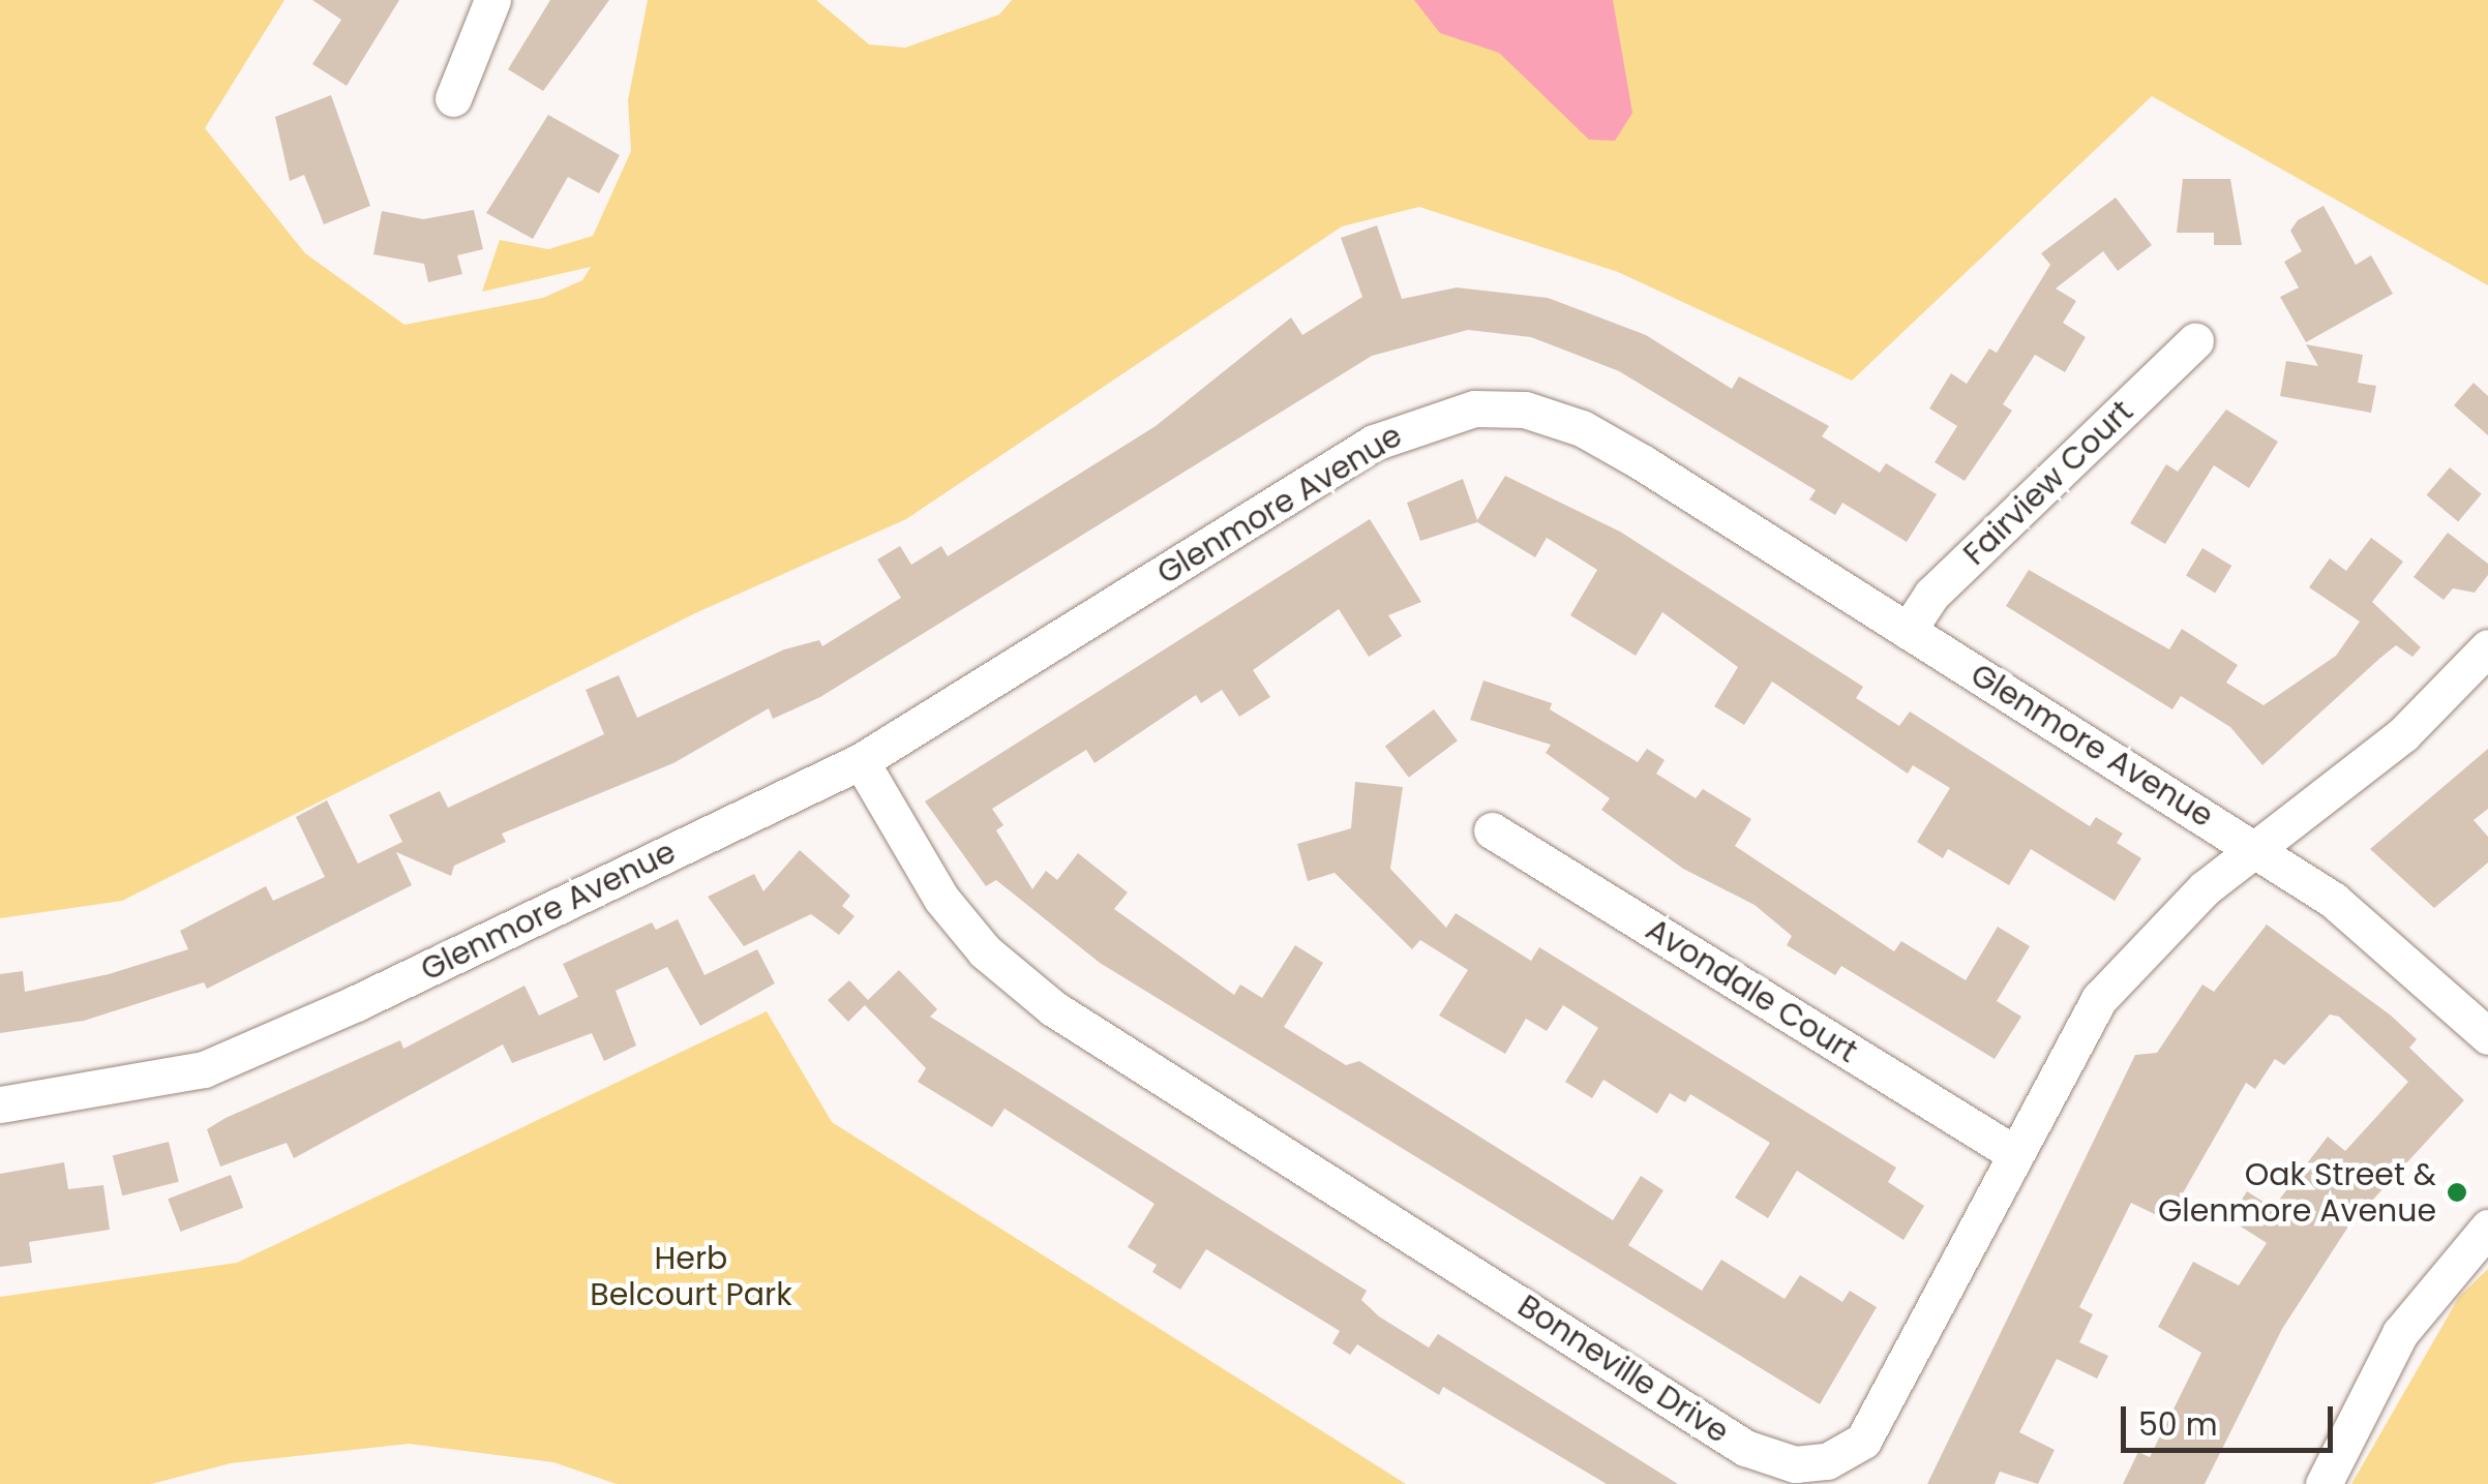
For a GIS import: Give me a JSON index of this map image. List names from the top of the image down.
{
  "streets": {
    "street": [
      "Fairview Court",
      "Glenmore Avenue",
      "Avondale Court",
      "Bonneville Drive"
    ]
  },
  "crossings": [
    ["Fairview Court", "Glenmore Avenue"],
    ["Glenmore Avenue", "Bonneville Drive"],
    ["Avondale Court", "Bonneville Drive"]
  ],
  "parks": ["Herb Belcourt Park"],
  "places": ["Oak Street & Glenmore Avenue"],
  "scale_bar": "50 m"
}
